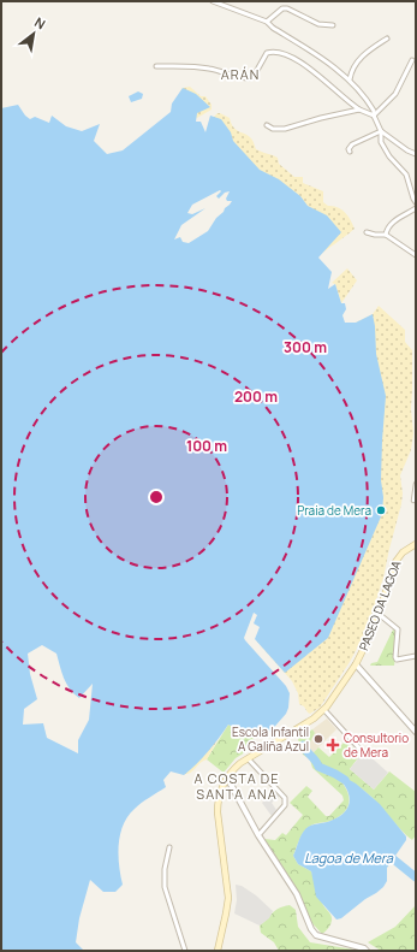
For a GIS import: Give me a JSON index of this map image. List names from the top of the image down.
{
  "streets": {
    "main road": ["PASEO DA LAGOA"]
  },
  "districts": ["ARÁN", "A COSTA DE SANTA ANA"],
  "water": ["Lagoa de Mera"],
  "places": {
    "other": ["Praia de Mera", "Escola Infantil A Galiña Azul"],
    "health": ["Consultorio de Mera"]
  },
  "north": "top right",
  "rings": ["300 m", "200 m", "100 m"]
}
